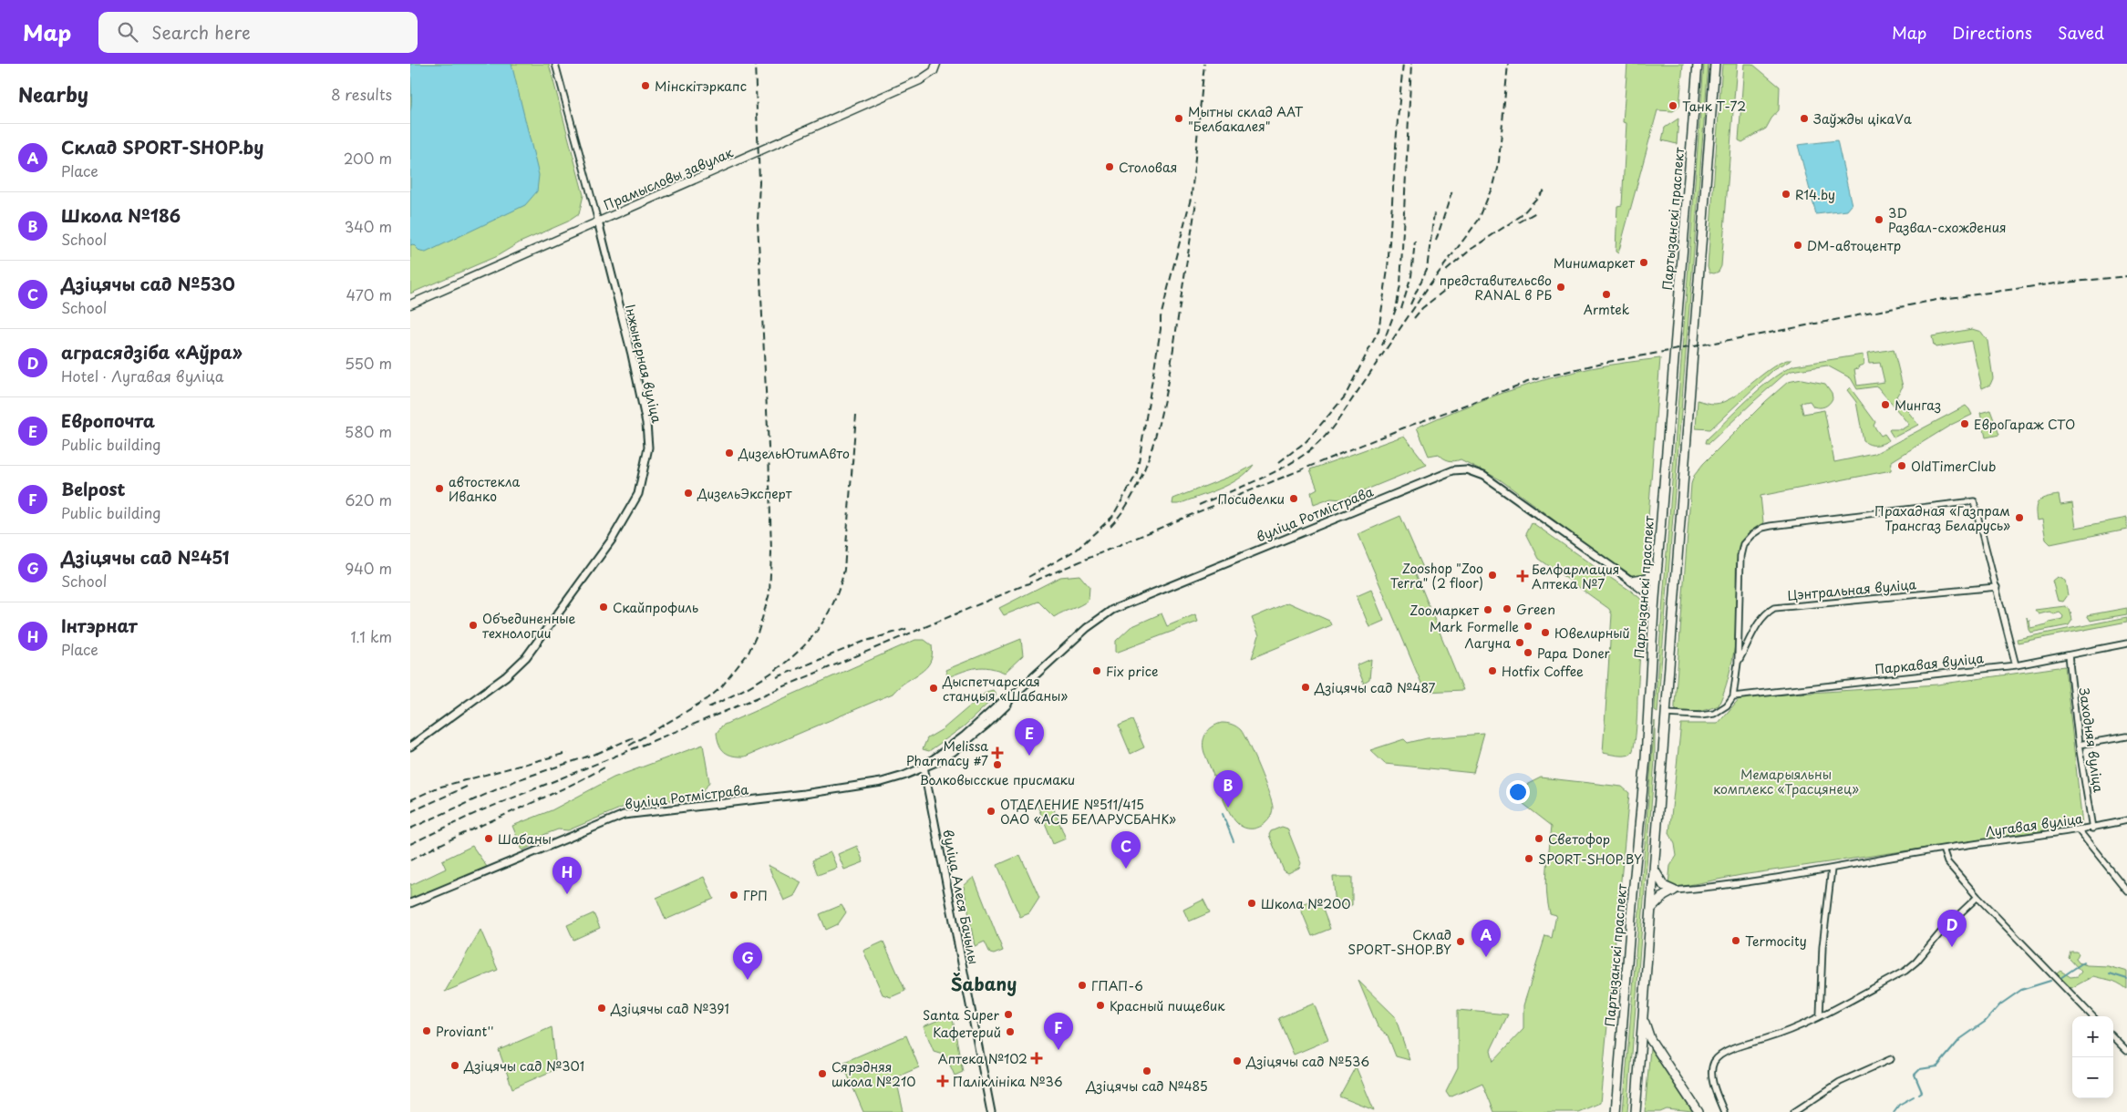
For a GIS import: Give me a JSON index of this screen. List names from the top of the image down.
{
  "streets": {
    "highway": ["Партызанскі праспект"],
    "main road": ["Прамысловы завулак"],
    "street": [
      "Інжынерная вуліца",
      "вуліца Ротмістрава",
      "Цэнтральная вуліца",
      "Паркавая вуліца",
      "Заходняя вуліца",
      "Лугавая вуліца",
      "вуліца Алеся Бачылы"
    ]
  },
  "crossings": [
    ["Прамысловы завулак", "Інжынерная вуліца"],
    ["вуліца Ротмістрава", "вуліца Алеся Бачылы"],
    ["Цэнтральная вуліца", "Паркавая вуліца"],
    ["Паркавая вуліца", "Заходняя вуліца"],
    ["Заходняя вуліца", "Лугавая вуліца"]
  ],
  "districts": ["Šabany"],
  "parks": ["Мемарыяльны комплекс «Трасцянец»"],
  "places": {
    "other": [
      "Мінскітэркапс",
      "Танк Т-72",
      "Мытны склад ААТ \"Белбакалея\"",
      "Заўжды цікаVа",
      "Столовая",
      "R14.by",
      "3D Развал-схождения",
      "DM-автоцентр",
      "Минимаркет",
      "представительсво RANAL в РБ",
      "Armtek",
      "Мингаз",
      "ЕвроГараж СТО",
      "ДизельЮтимАвто",
      "OldTimerClub",
      "автостекла Иванко",
      "ДизельЭксперт",
      "Посиделки",
      "Прахадная «Газпрам Трансгаз Беларусь»",
      "Zooshop \"Zoo Terra\" (2 floor)",
      "Скайпрофиль",
      "Green",
      "Zooмаркет",
      "Объединенные технологии",
      "Mark Formelle",
      "Ювелирный",
      "Лагуна",
      "Papa Doner",
      "Fix price",
      "Hotfix Coffee",
      "Дзіцячы сад №487",
      "Дыспетчарская станцыя «Шабаны»",
      "Волковысские присмаки",
      "ОТДЕЛЕНИЕ №511/415 ОАО «АСБ БЕЛАРУСБАНК»",
      "Шабаны",
      "Светофор",
      "SPORT-SHOP.BY",
      "ГРП",
      "Школа №200",
      "Termocity",
      "Склад SPORT-SHOP.BY",
      "ГПАП-6",
      "Красный пищевик",
      "Дзіцячы сад №391",
      "Santa Super",
      "Proviant''",
      "Кафетерий",
      "Дзіцячы сад №536",
      "Дзіцячы сад №301",
      "Дзіцячы сад №485",
      "Сярэдняя школа №210"
    ],
    "health": [
      "Белфармация Аптека №7",
      "Melissa Pharmacy #7",
      "Аптека №102",
      "Паліклініка №36"
    ]
  },
  "page": {
    "header": "Map",
    "search": "Search here",
    "nav": ["Map", "Directions", "Saved"],
    "heading": ["Nearby", "8 results"],
    "list": [
      {
        "mark": "A",
        "name": "Склад SPORT-SHOP.by",
        "note": "Place",
        "value": "200 m"
      },
      {
        "mark": "B",
        "name": "Школа №186",
        "note": "School",
        "value": "340 m"
      },
      {
        "mark": "C",
        "name": "Дзіцячы сад №530",
        "note": "School",
        "value": "470 m"
      },
      {
        "mark": "D",
        "name": "аграсядзіба «Аўра»",
        "note": "Hotel · Лугавая вуліца",
        "value": "550 m"
      },
      {
        "mark": "E",
        "name": "Европочта",
        "note": "Public building",
        "value": "580 m"
      },
      {
        "mark": "F",
        "name": "Belpost",
        "note": "Public building",
        "value": "620 m"
      },
      {
        "mark": "G",
        "name": "Дзіцячы сад №451",
        "note": "School",
        "value": "940 m"
      },
      {
        "mark": "H",
        "name": "Інтэрнат",
        "note": "Place",
        "value": "1.1 km"
      }
    ],
    "pins": [
      "E",
      "B",
      "C",
      "H",
      "D",
      "A",
      "G",
      "F"
    ],
    "map_buttons": ["+", "−"]
  }
}
